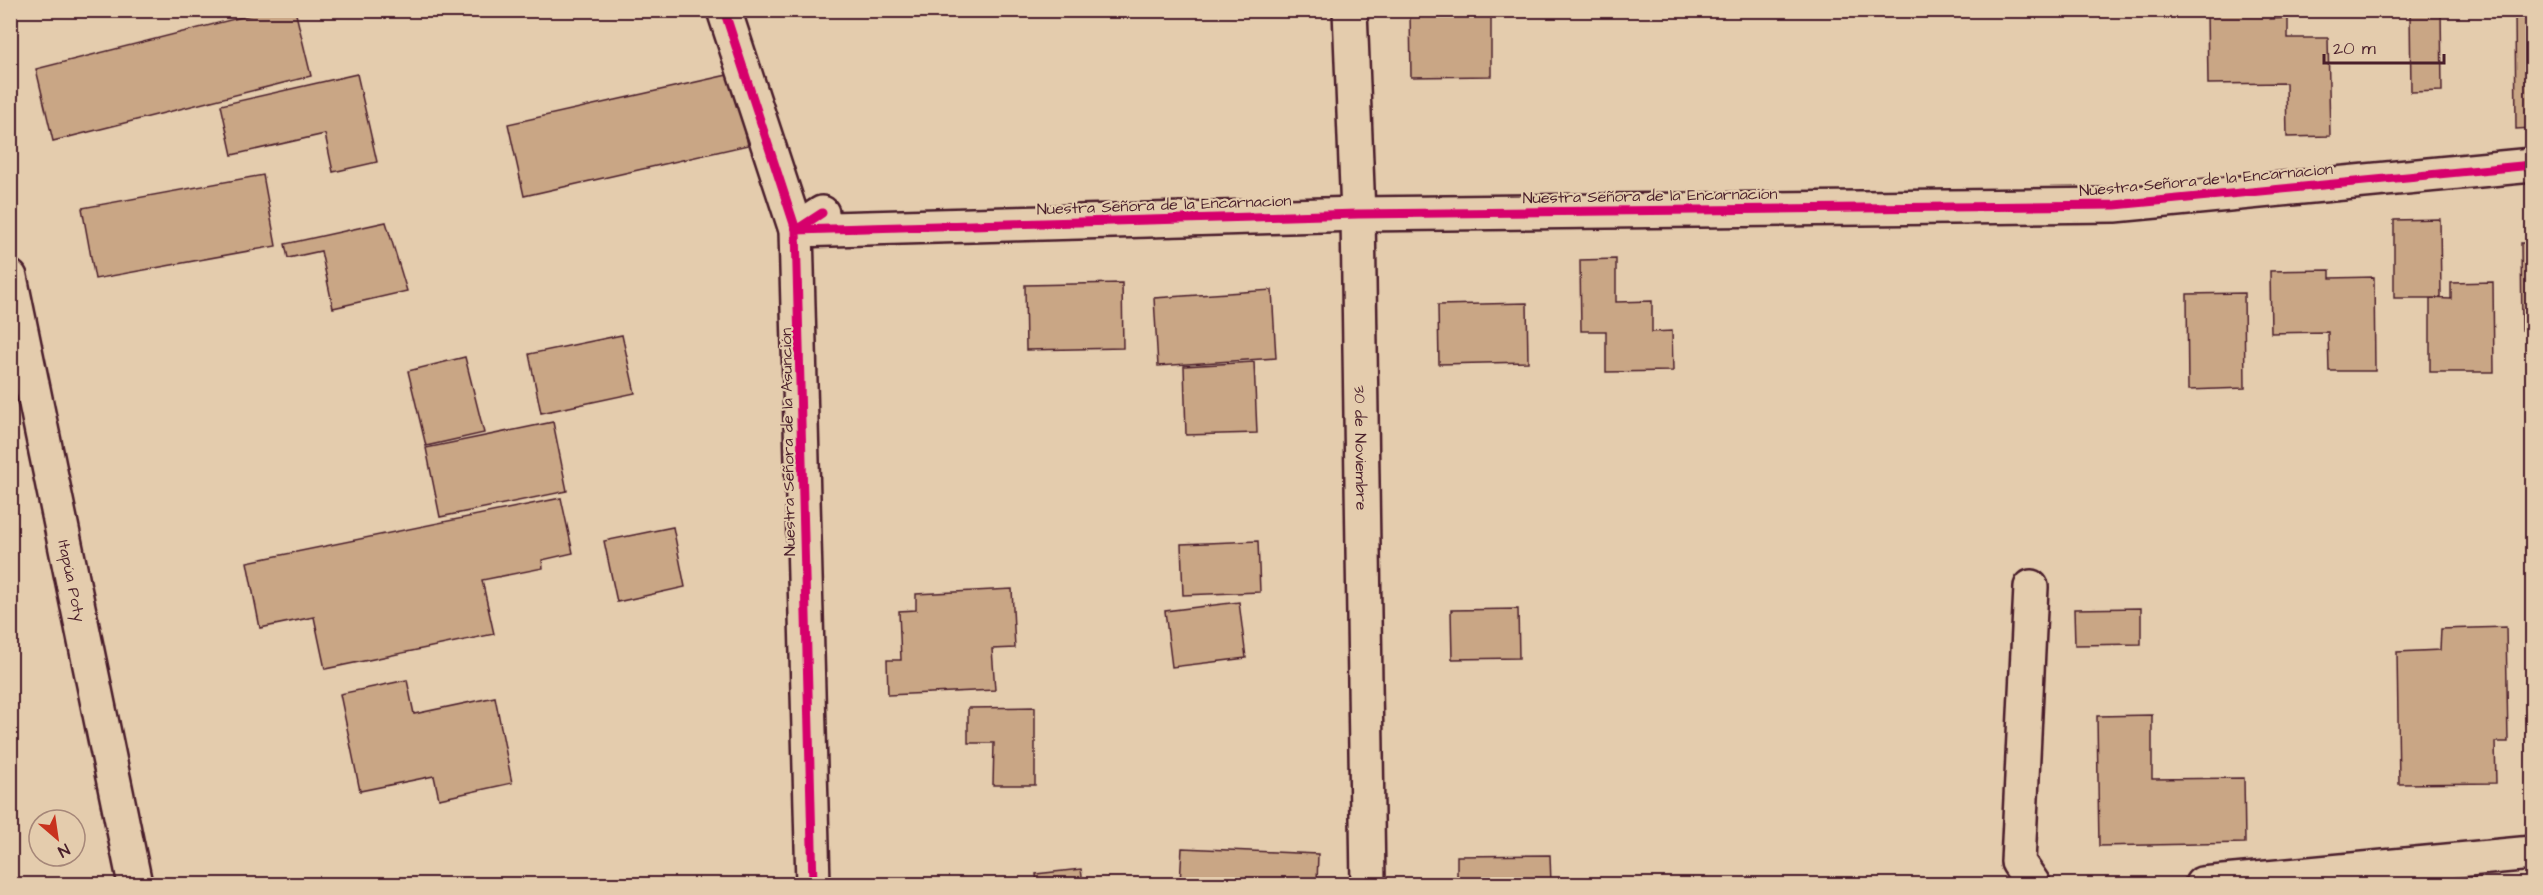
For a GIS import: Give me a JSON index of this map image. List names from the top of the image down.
{
  "streets": {
    "street": [
      "Nuestra Señora de la Encarnacion",
      "Nuestra Señora de la Asunción",
      "30 de Noviembre",
      "Itapúa Poty"
    ]
  },
  "crossings": [
    ["Nuestra Señora de la Encarnacion", "Nuestra Señora de la Asunción"],
    ["Nuestra Señora de la Encarnacion", "30 de Noviembre"]
  ],
  "scale_bar": "20 m",
  "north": "bottom right"
}
